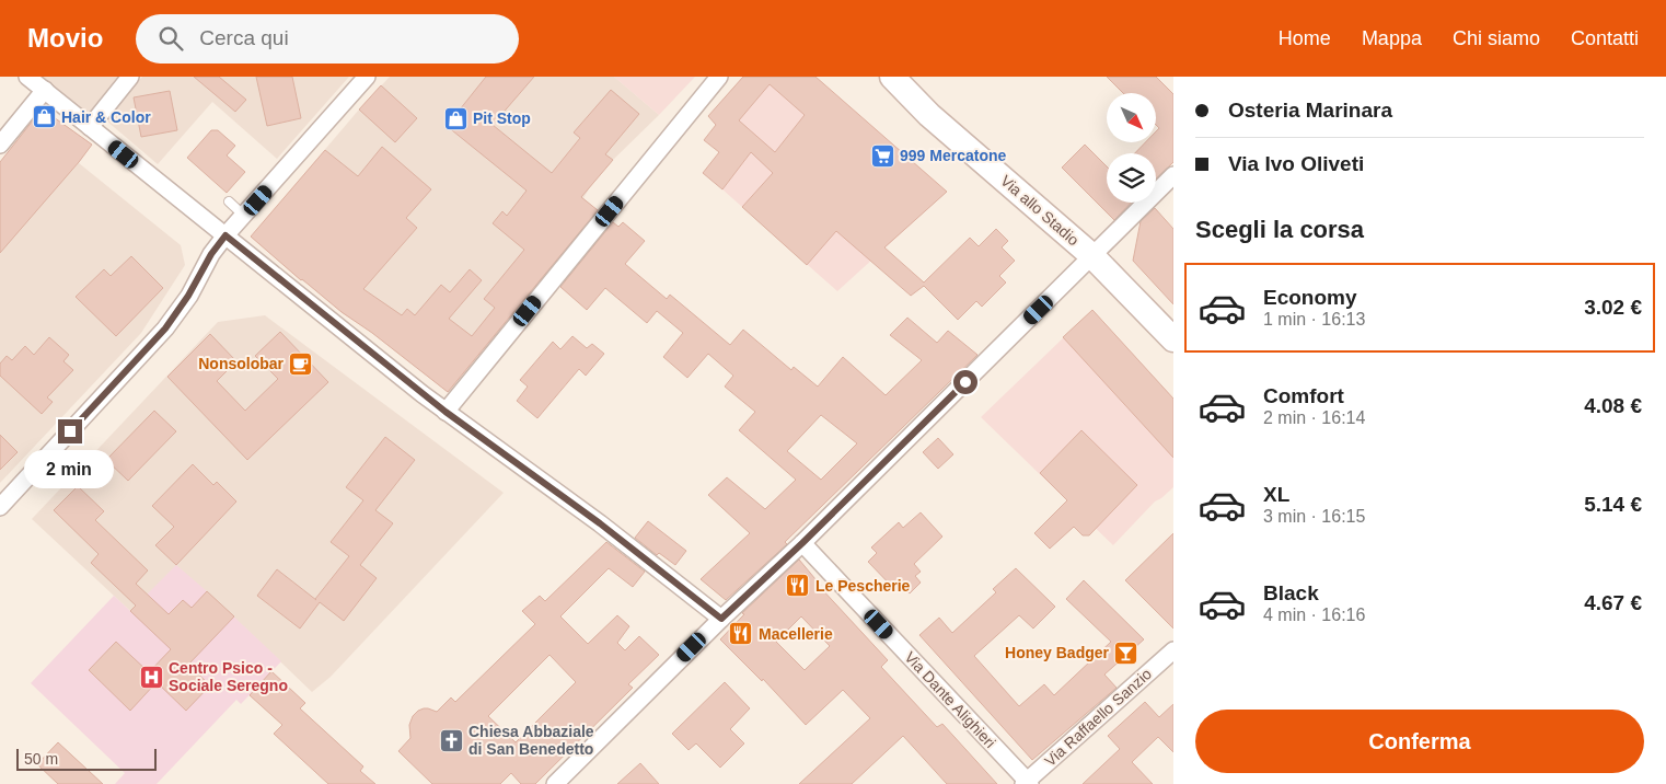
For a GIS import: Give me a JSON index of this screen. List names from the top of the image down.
{
  "streets": {
    "main road": ["Via allo Stadio"],
    "street": ["Via Dante Alighieri", "Via Raffaello Sanzio"]
  },
  "crossings": [
    ["Via Dante Alighieri", "Via Raffaello Sanzio"]
  ],
  "places": {
    "shop": ["Hair & Color", "Pit Stop"],
    "supermarket": ["999 Mercatone"],
    "cafe": ["Nonsolobar"],
    "restaurant": ["Le Pescherie", "Macellerie"],
    "bar": ["Honey Badger"],
    "hospital": ["Centro Psico - Sociale Seregno"],
    "church": ["Chiesa Abbaziale di San Benedetto"]
  },
  "scale_bar": "50 m",
  "north": "bottom right",
  "page": {
    "header": "Movio",
    "search": "Cerca qui",
    "nav": [
      "Home",
      "Mappa",
      "Chi siamo",
      "Contatti"
    ],
    "banner": ["Osteria Marinara", "Via Ivo Oliveti"],
    "heading": "Scegli la corsa",
    "list": [
      {
        "name": "Economy",
        "note": "1 min · 16:13",
        "value": "3.02 €"
      },
      {
        "name": "Comfort",
        "note": "2 min · 16:14",
        "value": "4.08 €"
      },
      {
        "name": "XL",
        "note": "3 min · 16:15",
        "value": "5.14 €"
      },
      {
        "name": "Black",
        "note": "4 min · 16:16",
        "value": "4.67 €"
      }
    ],
    "bubble": "2 min",
    "buttons": "Conferma",
    "scale": "50 m"
  }
}
